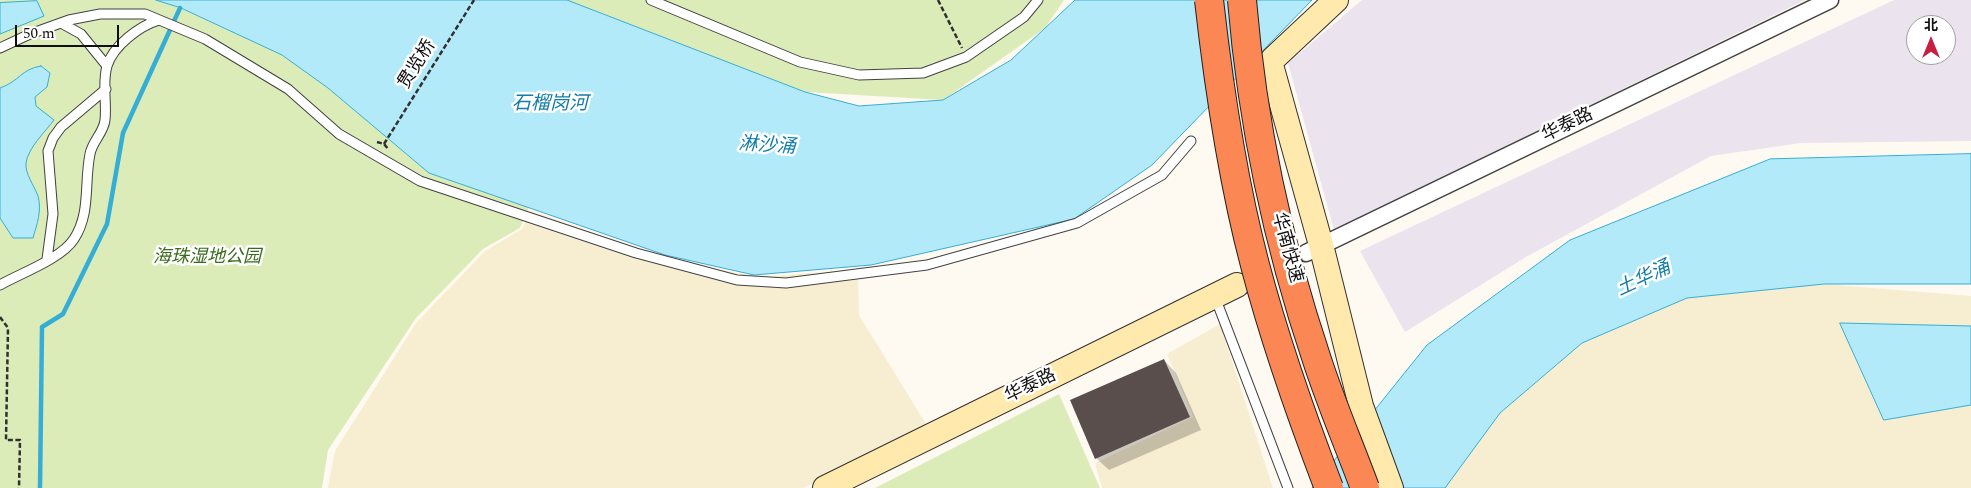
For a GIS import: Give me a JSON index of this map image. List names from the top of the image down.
{
  "streets": {
    "highway": ["华南快速"],
    "street": ["华泰路"],
    "path": ["贯览桥"]
  },
  "water": ["石榴岗河", "淋沙涌", "土华涌"],
  "parks": ["海珠湿地公园"],
  "scale_bar": "50 m",
  "north": "top"
}
